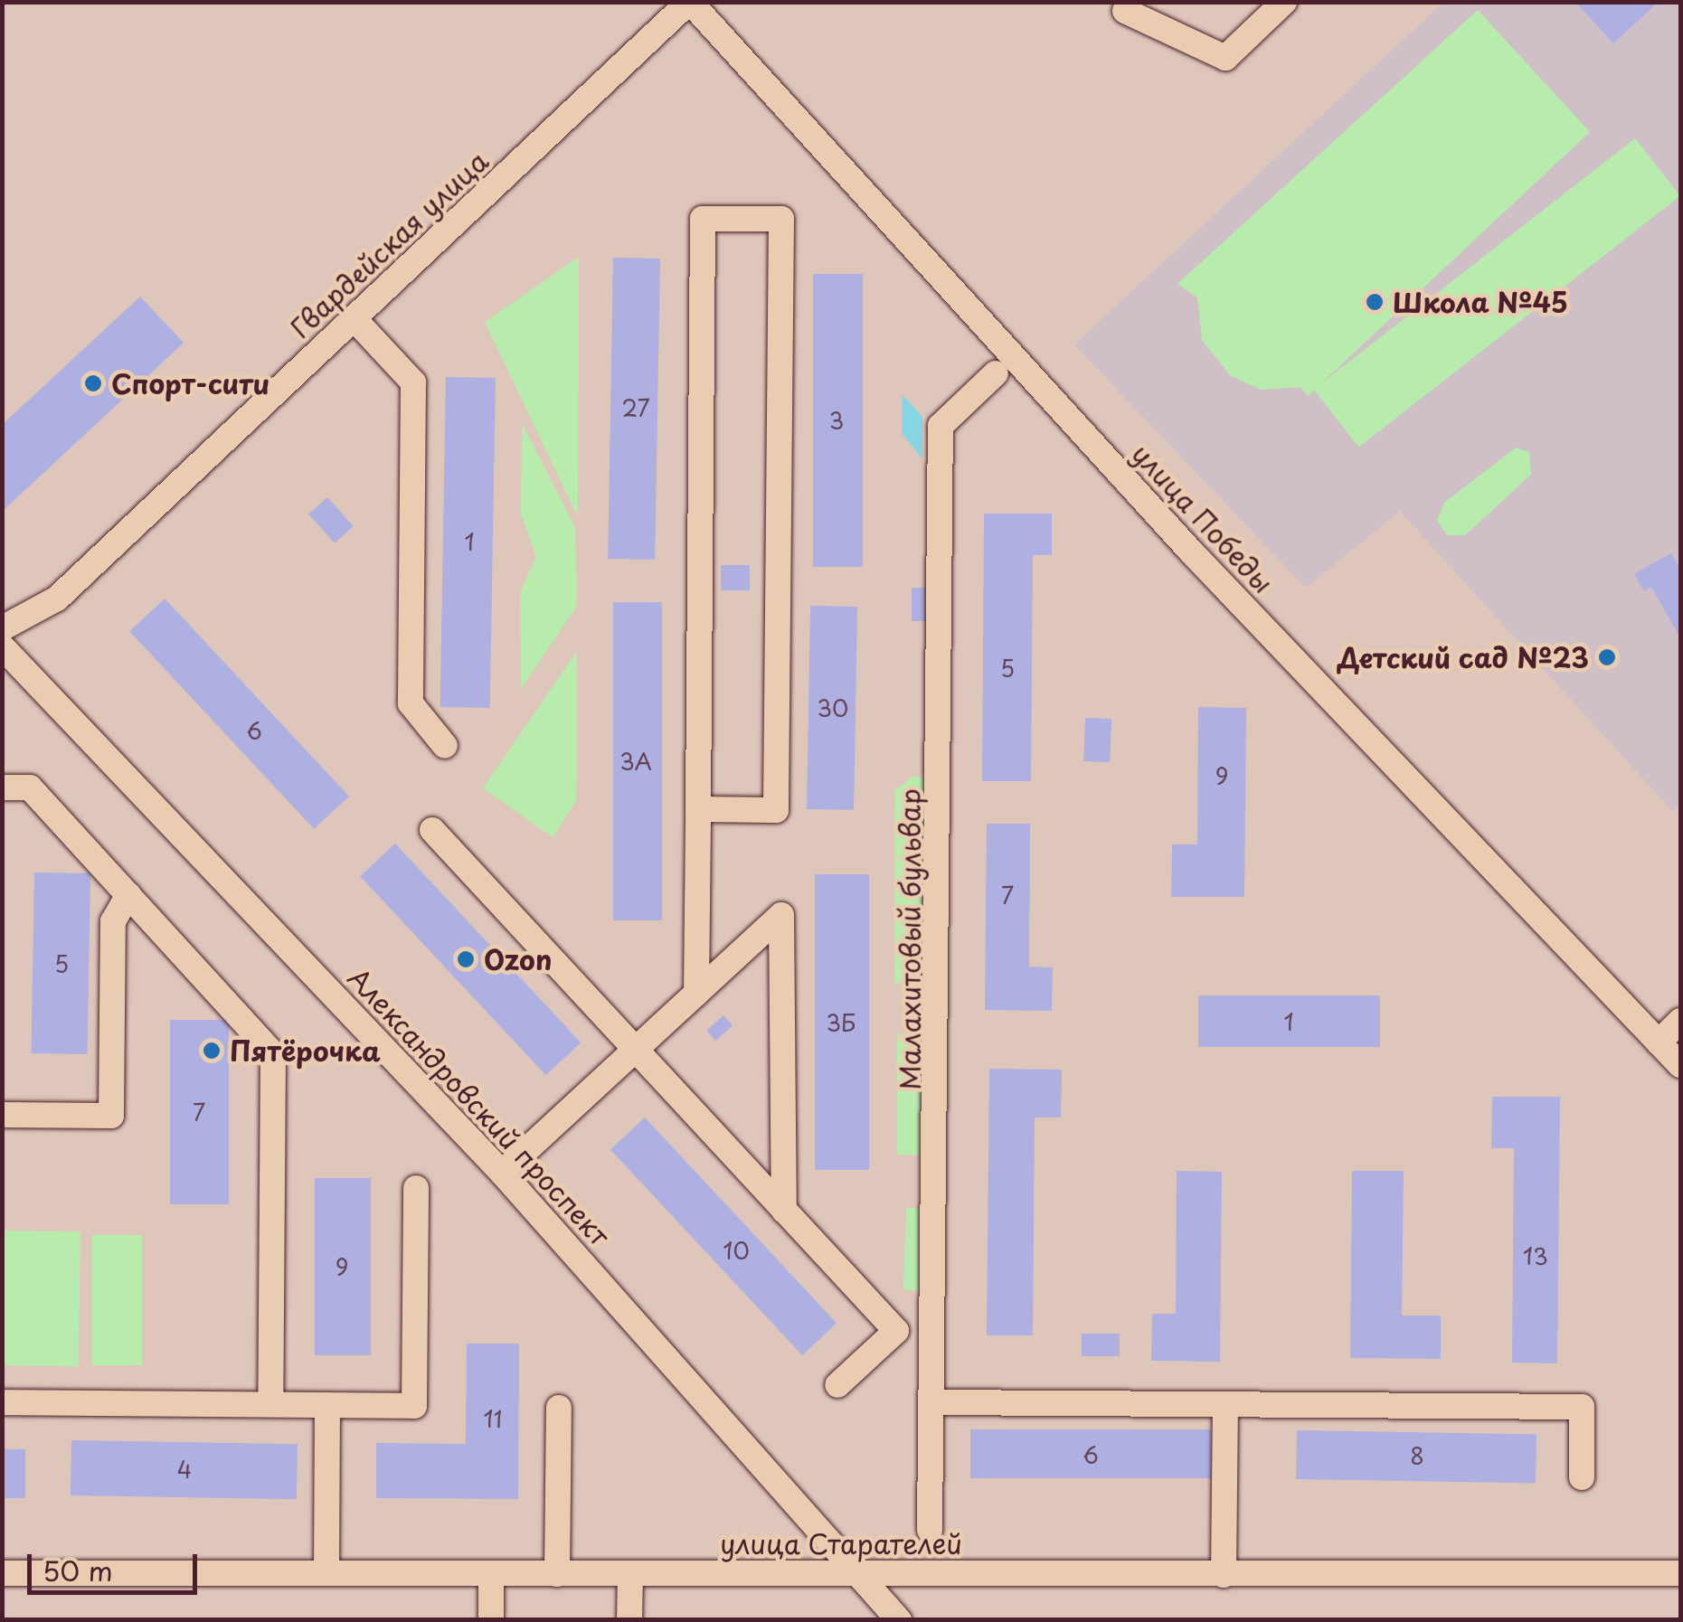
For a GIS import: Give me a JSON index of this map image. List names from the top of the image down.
{
  "streets": {
    "street": [
      "Гвардейская улица",
      "улица Победы",
      "Малахитовый бульвар",
      "Александровский проспект",
      "улица Старателей"
    ]
  },
  "crossings": [
    ["Гвардейская улица", "улица Победы"],
    ["Александровский проспект", "улица Старателей"]
  ],
  "places": [
    "Школа №45",
    "Спорт-сити",
    "Детский сад №23",
    "Ozon",
    "Пятёрочка"
  ],
  "house_numbers": [
    "27",
    "3",
    "1",
    "5",
    "30",
    "6",
    "3А",
    "9",
    "7",
    "5",
    "1",
    "3Б",
    "7",
    "10",
    "13",
    "9",
    "11",
    "6",
    "8",
    "4"
  ],
  "scale_bar": "50 m"
}
